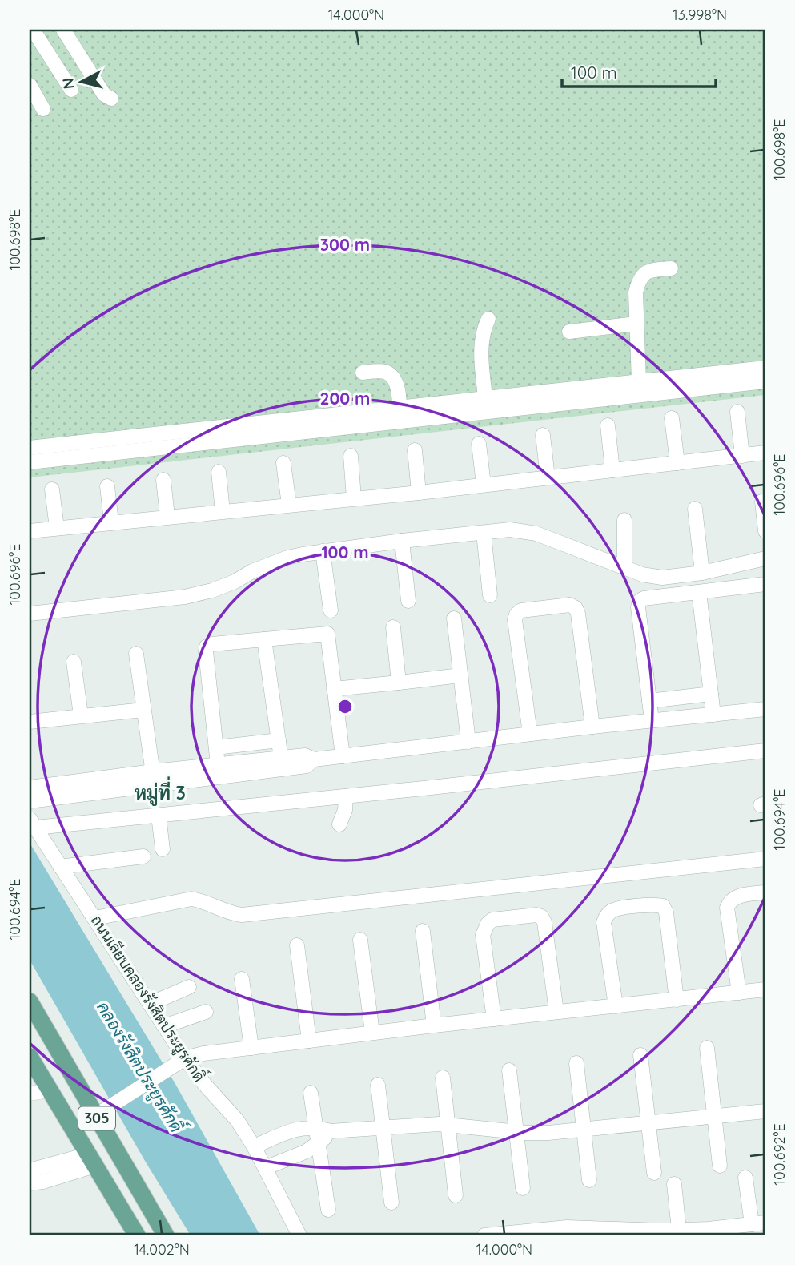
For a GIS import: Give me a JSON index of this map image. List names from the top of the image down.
{
  "streets": {
    "main road": ["305"],
    "street": ["ถนนเลียบคลองรังสิตประยูรศักดิ์"]
  },
  "districts": ["หมู่ที่ 3"],
  "water": ["คลองรังสิตประยูรศักดิ์"],
  "scale_bar": "100 m",
  "north": "left",
  "coordinates": [
    "14.000°N",
    "13.998°N",
    "100.698°E",
    "100.696°E",
    "100.694°E",
    "100.692°E",
    "14.002°N"
  ],
  "rings": ["300 m", "200 m", "100 m"]
}
